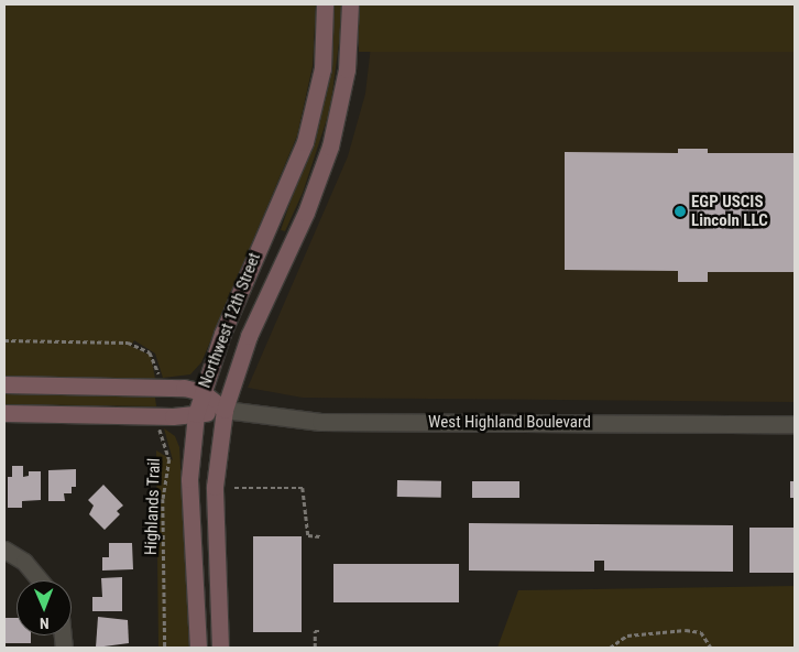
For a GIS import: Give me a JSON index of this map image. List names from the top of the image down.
{
  "streets": {
    "main road": ["Northwest 12th Street", "West Highland Boulevard"],
    "path": ["Highlands Trail"]
  },
  "crossings": [
    ["Northwest 12th Street", "West Highland Boulevard"],
    ["West Highland Boulevard", "Highlands Trail"]
  ],
  "places": ["EGP USCIS Lincoln LLC"],
  "north": "bottom"
}
